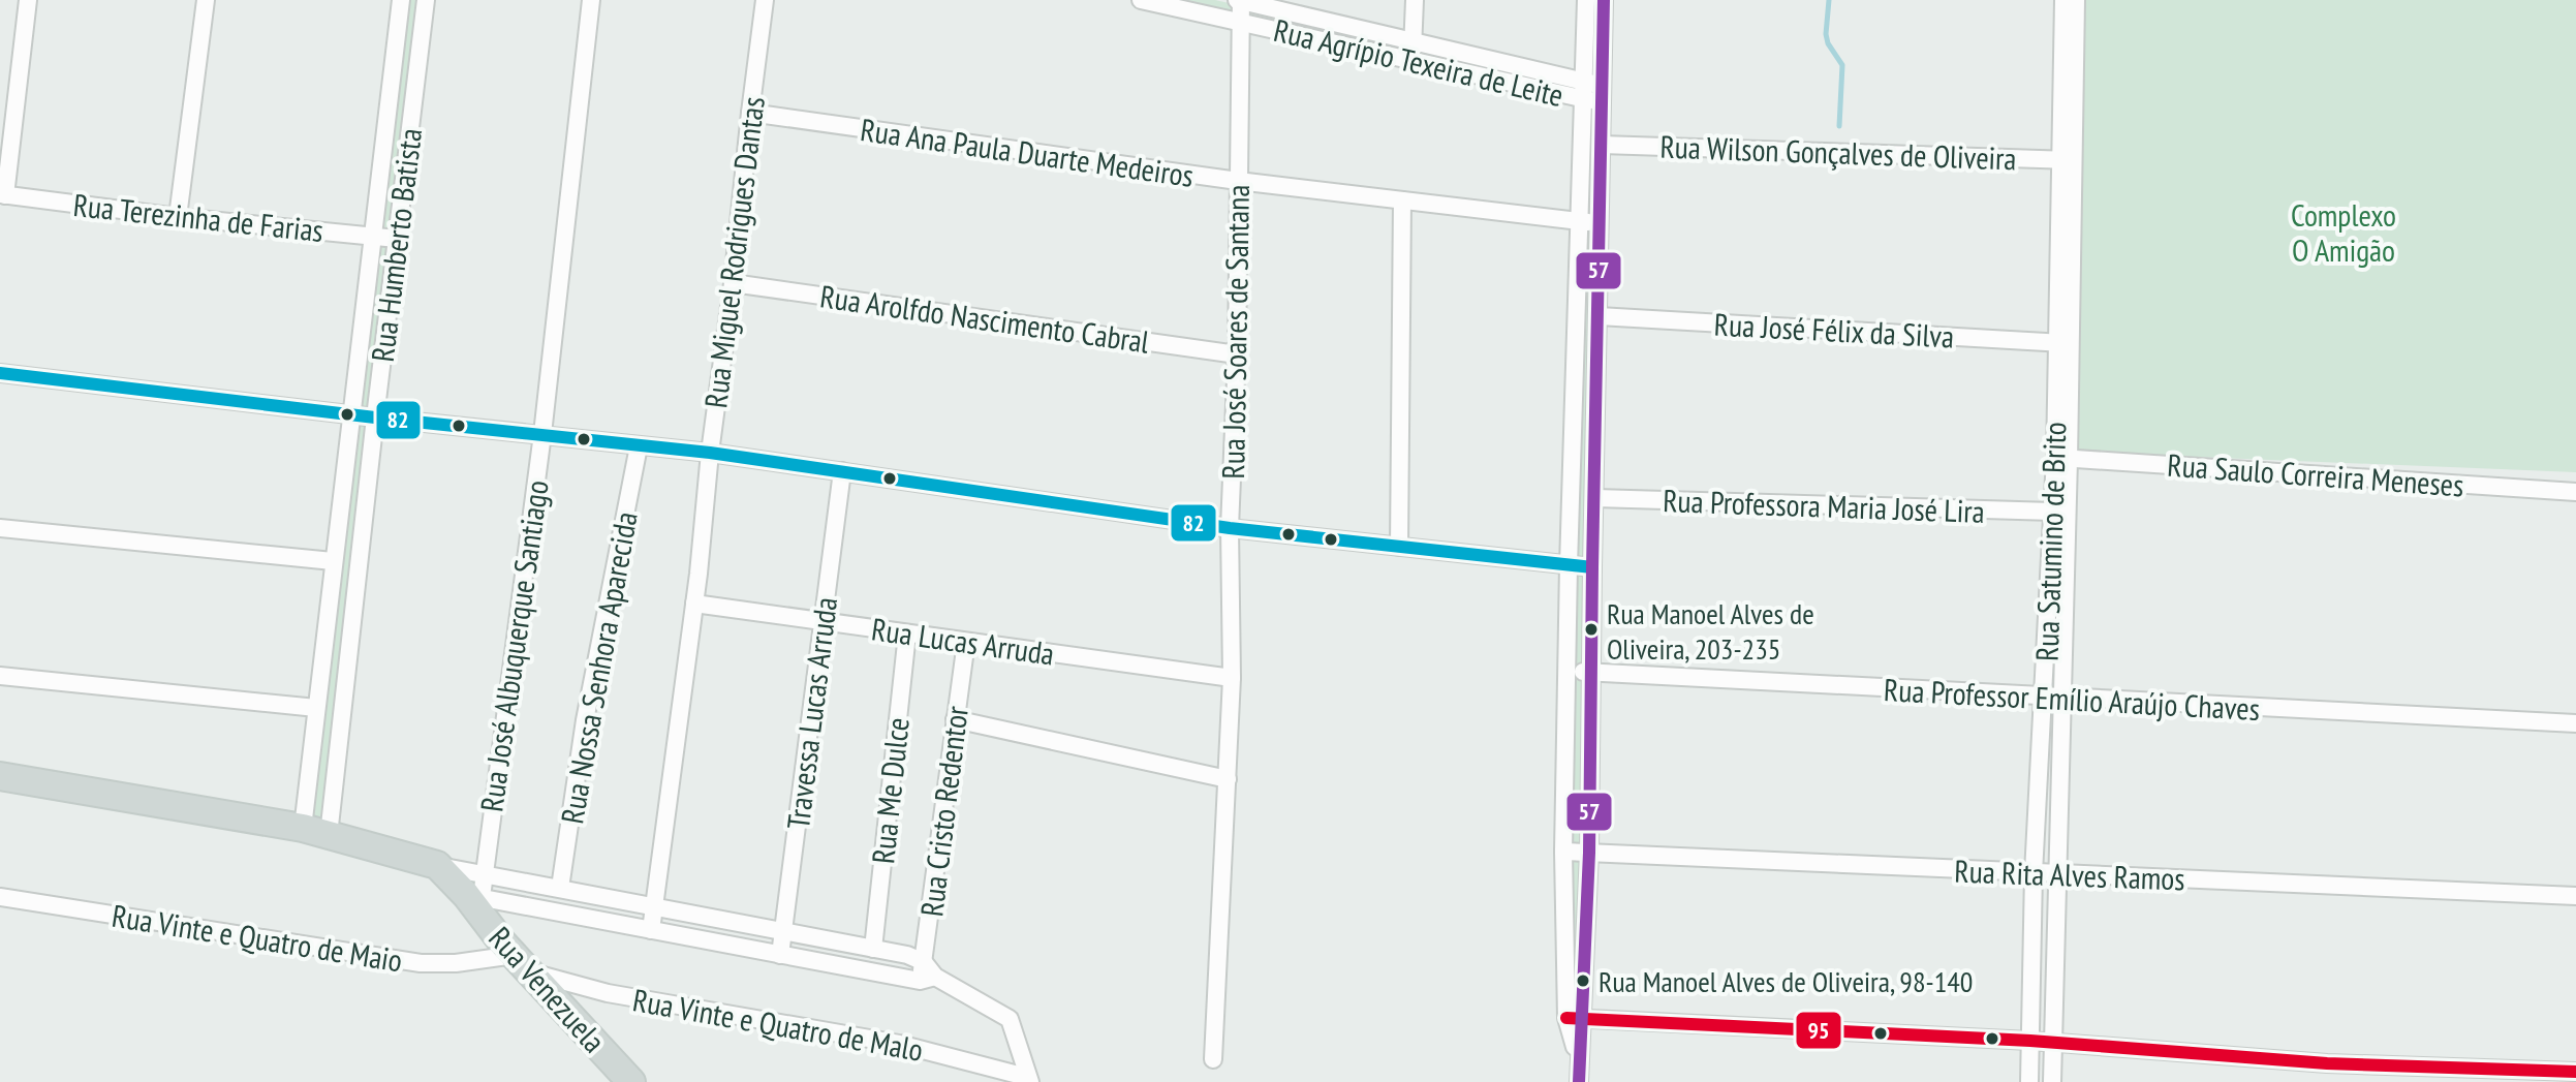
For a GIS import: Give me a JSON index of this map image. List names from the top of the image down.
{
  "streets": {
    "main road": ["Rua Venezuela"],
    "street": [
      "Rua Agrípio Texeira de Leite",
      "Rua Ana Paula Duarte Medeiros",
      "Rua Wilson Gonçalves de Oliveira",
      "Rua Terezinha de Farias",
      "Rua Humberto Batista",
      "Rua Miguel Rodrigues Dantas",
      "Rua Arolfdo Nascimento Cabral",
      "Rua José Félix da Silva",
      "Rua José Soares de Santana",
      "Rua Saulo Correira Meneses",
      "Rua Professora Maria José Lira",
      "Rua Satumino de Brito",
      "Rua Lucas Arruda",
      "Rua José Albuquerque Santiago",
      "Rua Nossa Senhora Aparecida",
      "Rua Professor Emílio Araújo Chaves",
      "Travessa Lucas Arruda",
      "Rua Me Dulce",
      "Rua Cristo Redentor",
      "Rua Rita Alves Ramos",
      "Rua Vinte e Quatro de Maio",
      "Rua Vinte e Quatro de Malo"
    ]
  },
  "crossings": [
    ["Rua Agrípio Texeira de Leite", "Rua José Soares de Santana"],
    ["Rua Ana Paula Duarte Medeiros", "Rua Miguel Rodrigues Dantas"],
    ["Rua Ana Paula Duarte Medeiros", "Rua José Soares de Santana"],
    ["Rua Wilson Gonçalves de Oliveira", "Rua Satumino de Brito"],
    ["Rua Terezinha de Farias", "Rua Humberto Batista"],
    ["Rua Miguel Rodrigues Dantas", "Rua Arolfdo Nascimento Cabral"],
    ["Rua Miguel Rodrigues Dantas", "Rua Lucas Arruda"],
    ["Rua Arolfdo Nascimento Cabral", "Rua José Soares de Santana"],
    ["Rua José Félix da Silva", "Rua Satumino de Brito"],
    ["Rua José Soares de Santana", "Rua Lucas Arruda"],
    ["Rua Saulo Correira Meneses", "Rua Satumino de Brito"],
    ["Rua Professora Maria José Lira", "Rua Satumino de Brito"],
    ["Rua Satumino de Brito", "Rua Professor Emílio Araújo Chaves"],
    ["Rua Satumino de Brito", "Rua Rita Alves Ramos"],
    ["Rua Lucas Arruda", "Travessa Lucas Arruda"],
    ["Rua Lucas Arruda", "Rua Me Dulce"],
    ["Rua Lucas Arruda", "Rua Cristo Redentor"],
    ["Rua José Albuquerque Santiago", "Rua Venezuela"],
    ["Rua Cristo Redentor", "Rua Vinte e Quatro de Malo"],
    ["Rua Vinte e Quatro de Maio", "Rua Venezuela"],
    ["Rua Vinte e Quatro de Maio", "Rua Vinte e Quatro de Malo"],
    ["Rua Venezuela", "Rua Vinte e Quatro de Malo"]
  ],
  "parks": ["Complexo O Amigão"],
  "places": ["Rua Manoel Alves de Oliveira, 203-235", "Rua Manoel Alves de Oliveira, 98-140"],
  "lines": ["transit line 57", "transit line 82", "transit line 95"]
}
